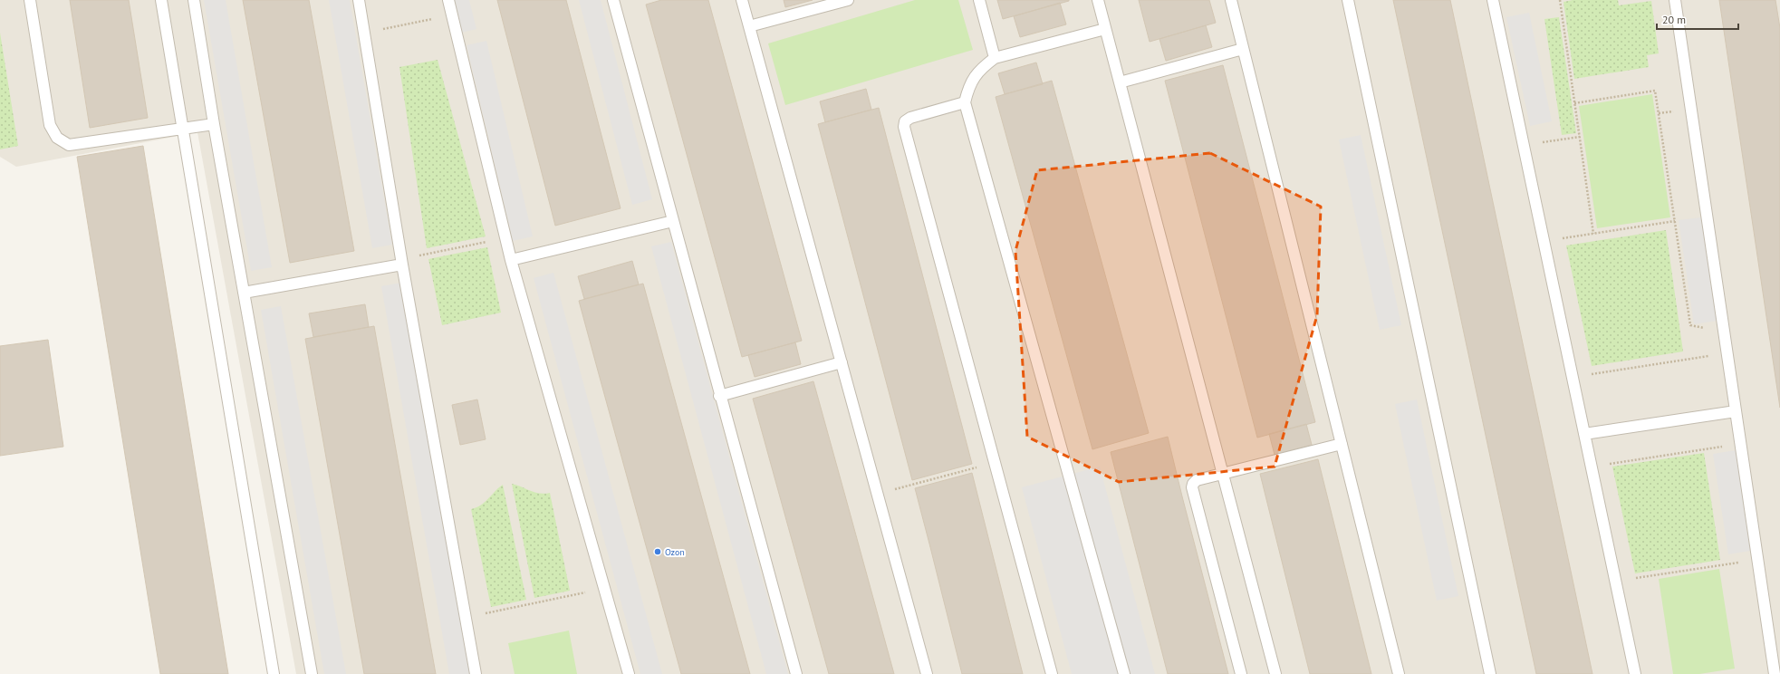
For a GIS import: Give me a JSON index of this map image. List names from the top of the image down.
{
  "places": ["Ozon"],
  "scale_bar": "20 m"
}
